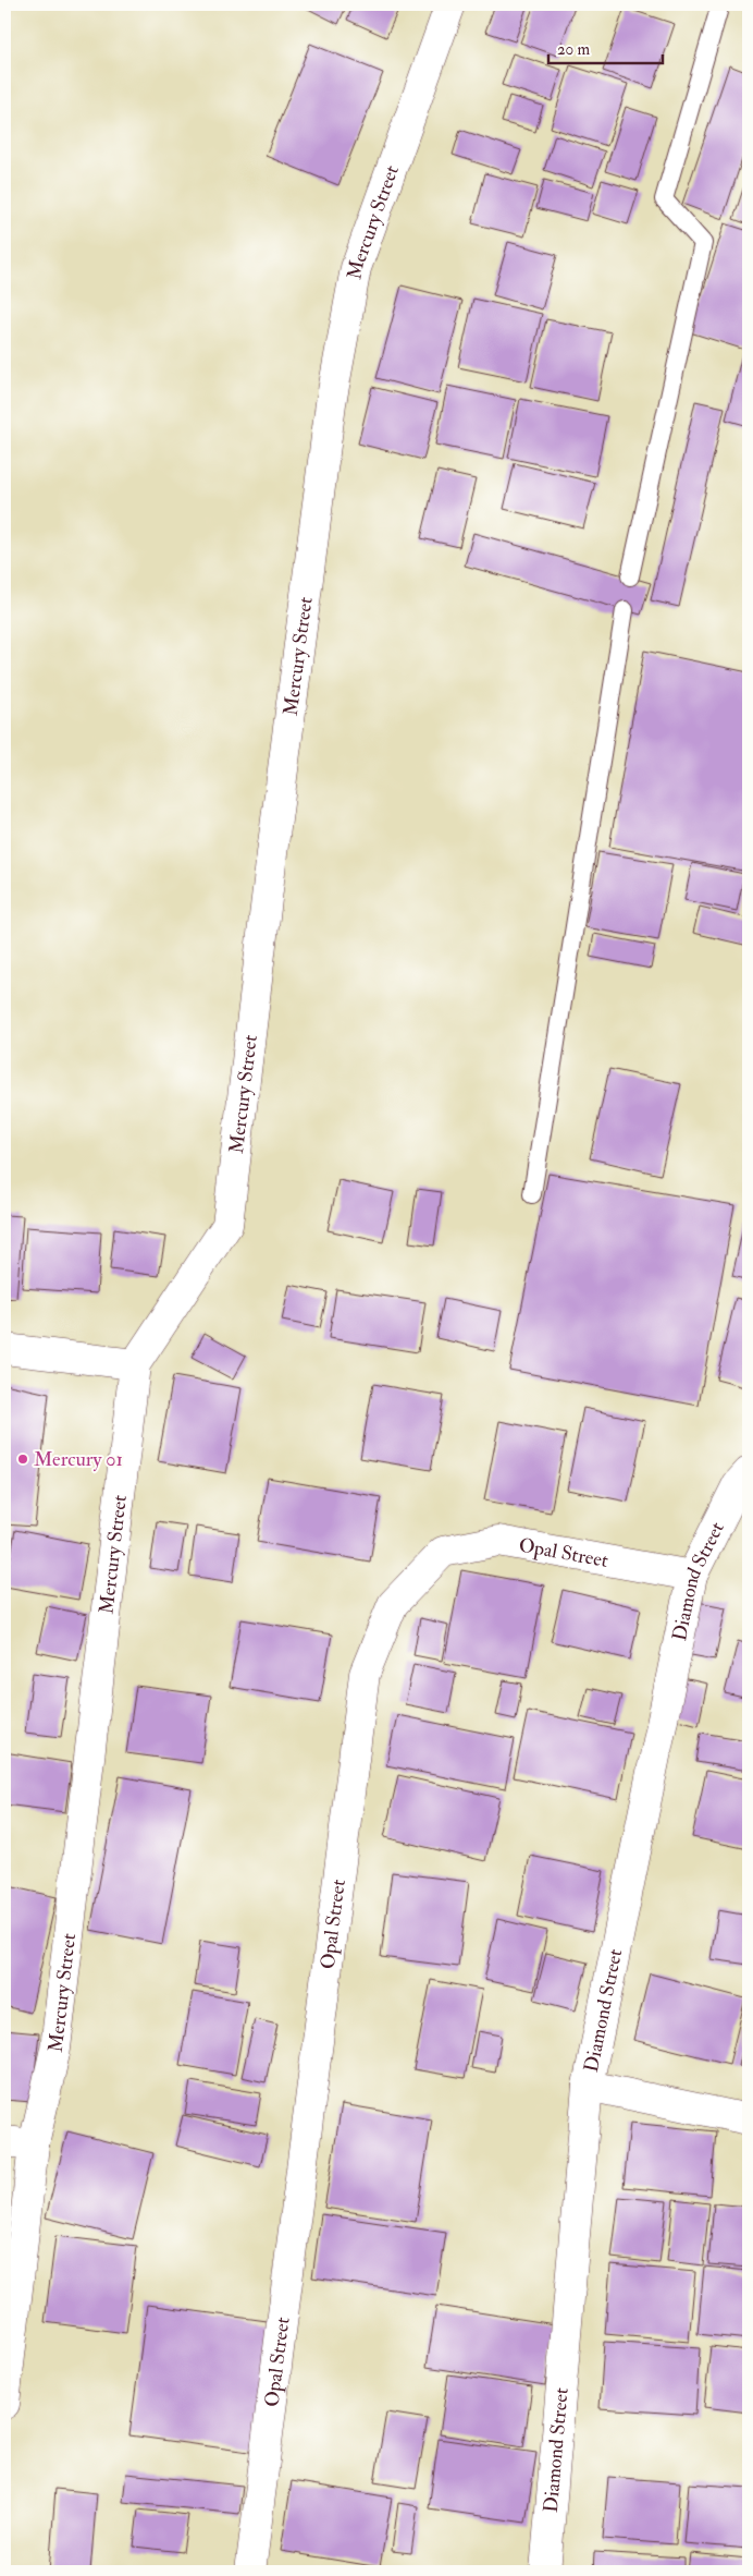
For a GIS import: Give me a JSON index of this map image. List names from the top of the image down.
{
  "streets": {
    "street": ["Mercury Street", "Opal Street", "Diamond Street"]
  },
  "crossings": [
    ["Opal Street", "Diamond Street"]
  ],
  "places": ["Mercury 01"],
  "scale_bar": "20 m"
}
